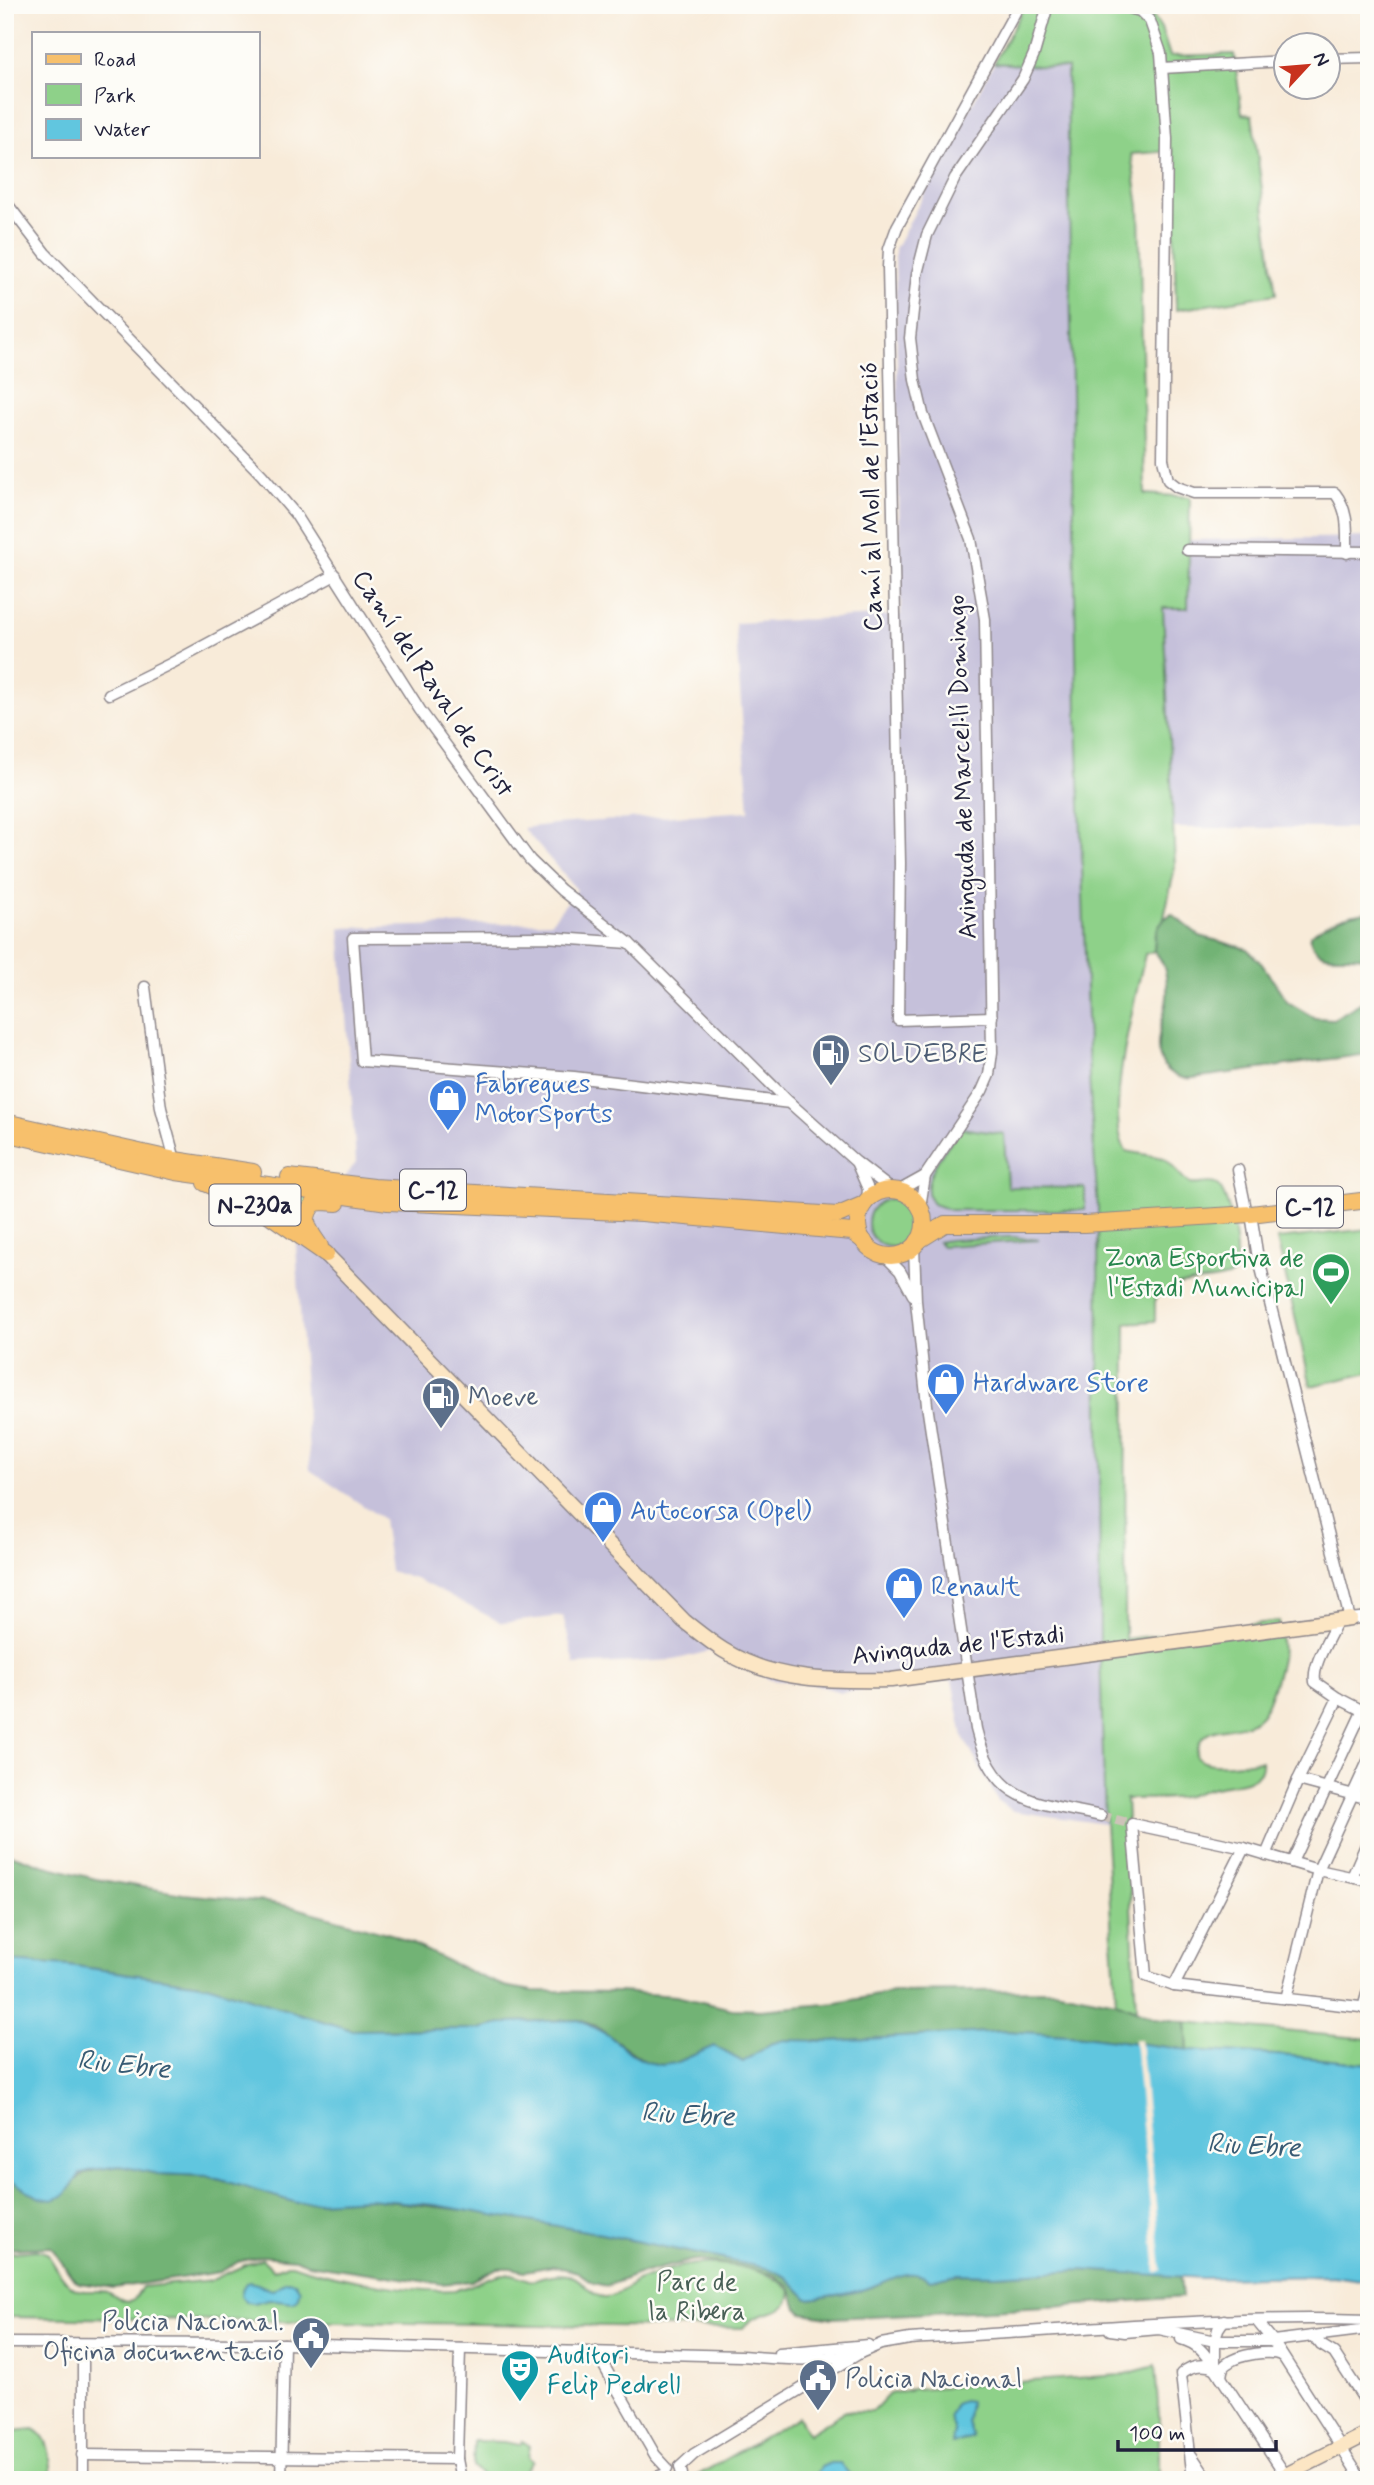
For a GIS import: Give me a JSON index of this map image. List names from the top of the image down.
{
  "streets": {
    "main road": ["C-12", "N-230a"],
    "street": [
      "Camí al Moll de l'Estació",
      "Camí del Raval de Crist",
      "Avinguda de Marcel·lí Domingo",
      "Avinguda de l'Estadi"
    ]
  },
  "crossings": [
    ["Camí al Moll de l'Estació", "Avinguda de Marcel·lí Domingo"],
    ["Camí del Raval de Crist", "C-12"],
    ["C-12", "N-230a"],
    ["N-230a", "Avinguda de l'Estadi"]
  ],
  "water": ["Riu Ebre"],
  "parks": ["Parc de la Ribera"],
  "places": {
    "fuel station": ["SOLDEBRE", "Moeve"],
    "shop": [
      "Fabregues MotorSports",
      "Hardware Store",
      "Autocorsa (Opel)",
      "Renault"
    ],
    "sports": ["Zona Esportiva de l'Estadi Municipal"],
    "public building": ["Policia Nacional. Oficina documentació", "Policia Nacional"],
    "theatre": ["Auditori Felip Pedrell"]
  },
  "legend": ["Road", "Park", "Water"],
  "scale_bar": "100 m",
  "north": "top right"
}
